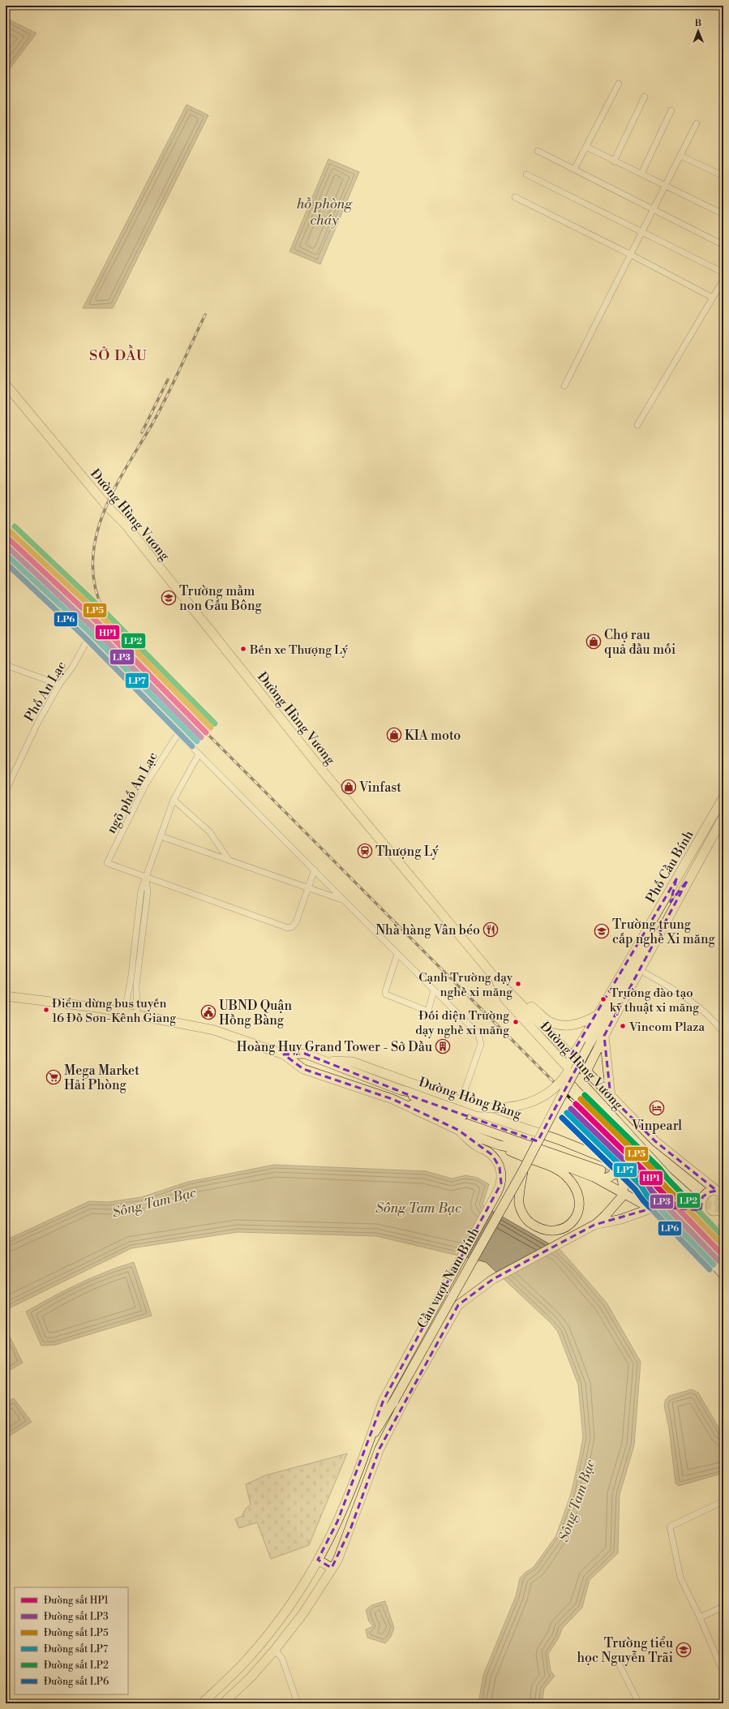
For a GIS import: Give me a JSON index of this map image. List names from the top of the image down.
{
  "streets": {
    "main road": [
      "Đường Hùng Vương",
      "Phố Cầu Bính",
      "Đường Hồng Bàng",
      "Cầu vượt Nam Bính"
    ],
    "street": ["Phố An Lạc", "ngõ phố An Lạc"]
  },
  "crossings": [
    ["Đường Hùng Vương", "Phố Cầu Bính"],
    ["Đường Hùng Vương", "Đường Hồng Bàng"],
    ["Phố Cầu Bính", "Cầu vượt Nam Bính"],
    ["Đường Hồng Bàng", "Cầu vượt Nam Bính"]
  ],
  "districts": ["SỞ DẦU"],
  "water": ["hồ phòng cháy", "Sông Tam Bạc"],
  "places": {
    "school or university": ["Trường mầm non Gấu Bông", "Trường trung cấp nghề Xi măng", "Trường tiểu học Nguyễn Trãi"],
    "shop": ["Chợ rau quả đầu mối", "KIA moto", "Vinfast"],
    "other": [
      "Bến xe Thượng Lý",
      "Cạnh Trường dạy nghề xi măng",
      "Trường đào tạo kỹ thuật xi măng",
      "Điểm dừng bus tuyến 16 Đồ Sơn-Kênh Giang",
      "Đối diện Trường dạy nghề xi măng",
      "Vincom Plaza"
    ],
    "station": ["Thượng Lý"],
    "restaurant": ["Nhà hàng Vân béo"],
    "public building": ["UBND Quận Hồng Bàng"],
    "building": ["Hoàng Huy Grand Tower - Sở Dầu"],
    "supermarket": ["Mega Market Hải Phòng"],
    "hotel": ["Vinpearl"]
  },
  "lines": [
    "rail line LP2",
    "rail line LP5",
    "rail line HP1",
    "rail line LP3",
    "rail line LP7",
    "rail line LP6"
  ],
  "legend": [
    "Đường sắt HP1",
    "Đường sắt LP3",
    "Đường sắt LP5",
    "Đường sắt LP7",
    "Đường sắt LP2",
    "Đường sắt LP6"
  ],
  "north": "top"
}
